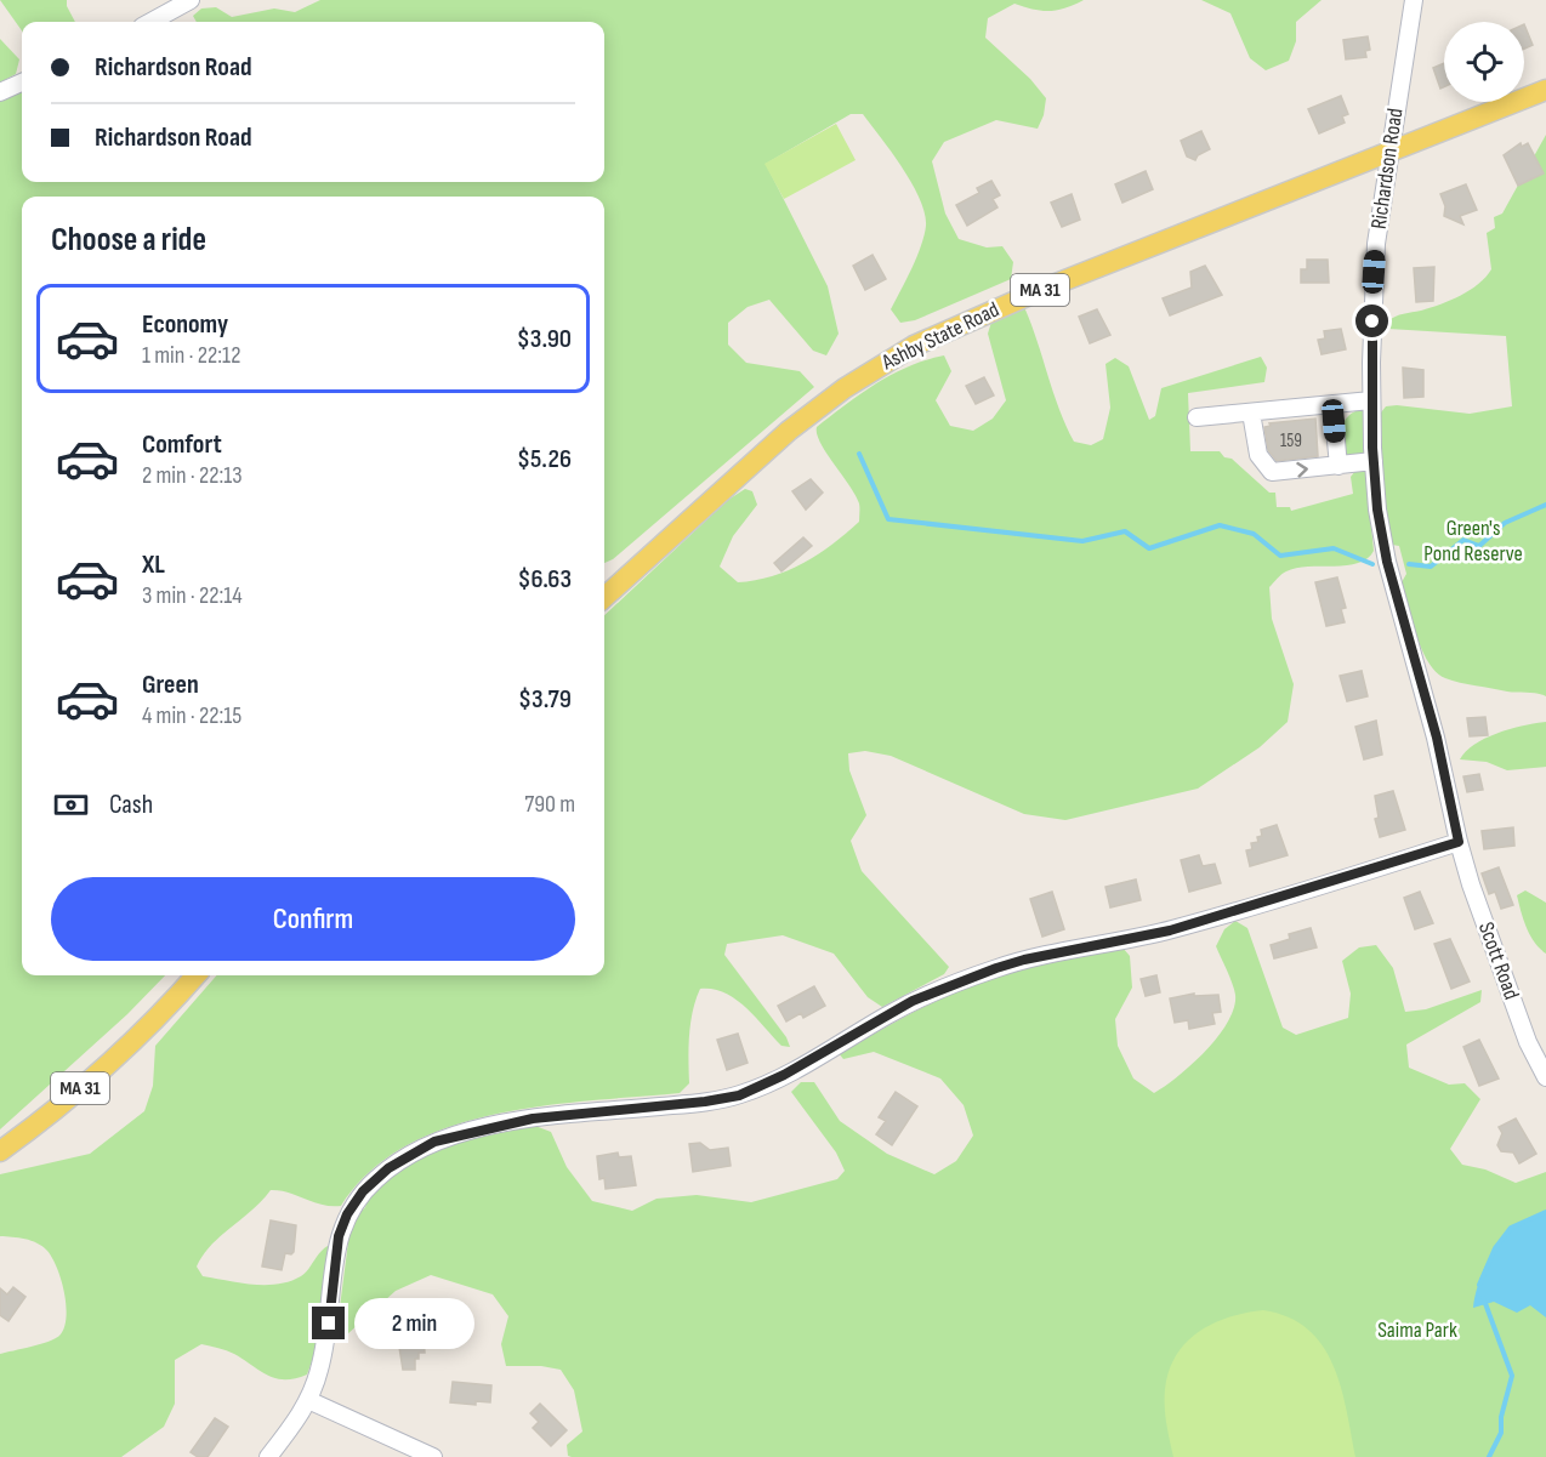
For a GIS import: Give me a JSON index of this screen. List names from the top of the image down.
{
  "streets": {
    "main road": ["MA 31", "Ashby State Road"],
    "street": ["Richardson Road", "Scott Road"]
  },
  "crossings": [
    ["Richardson Road", "Ashby State Road"],
    ["Richardson Road", "Scott Road"]
  ],
  "parks": ["Green's Pond Reserve", "Saima Park"],
  "house_numbers": ["159"],
  "page": {
    "banner": ["Richardson Road", "Richardson Road"],
    "heading": "Choose a ride",
    "list": [
      {
        "name": "Economy",
        "note": "1 min · 22:12",
        "value": "$3.90"
      },
      {
        "name": "Comfort",
        "note": "2 min · 22:13",
        "value": "$5.26"
      },
      {
        "name": "XL",
        "note": "3 min · 22:14",
        "value": "$6.63"
      },
      {
        "name": "Green",
        "note": "4 min · 22:15",
        "value": "$3.79"
      }
    ],
    "pay": ["Cash", "790 m"],
    "buttons": "Confirm",
    "bubble": "2 min"
  }
}
